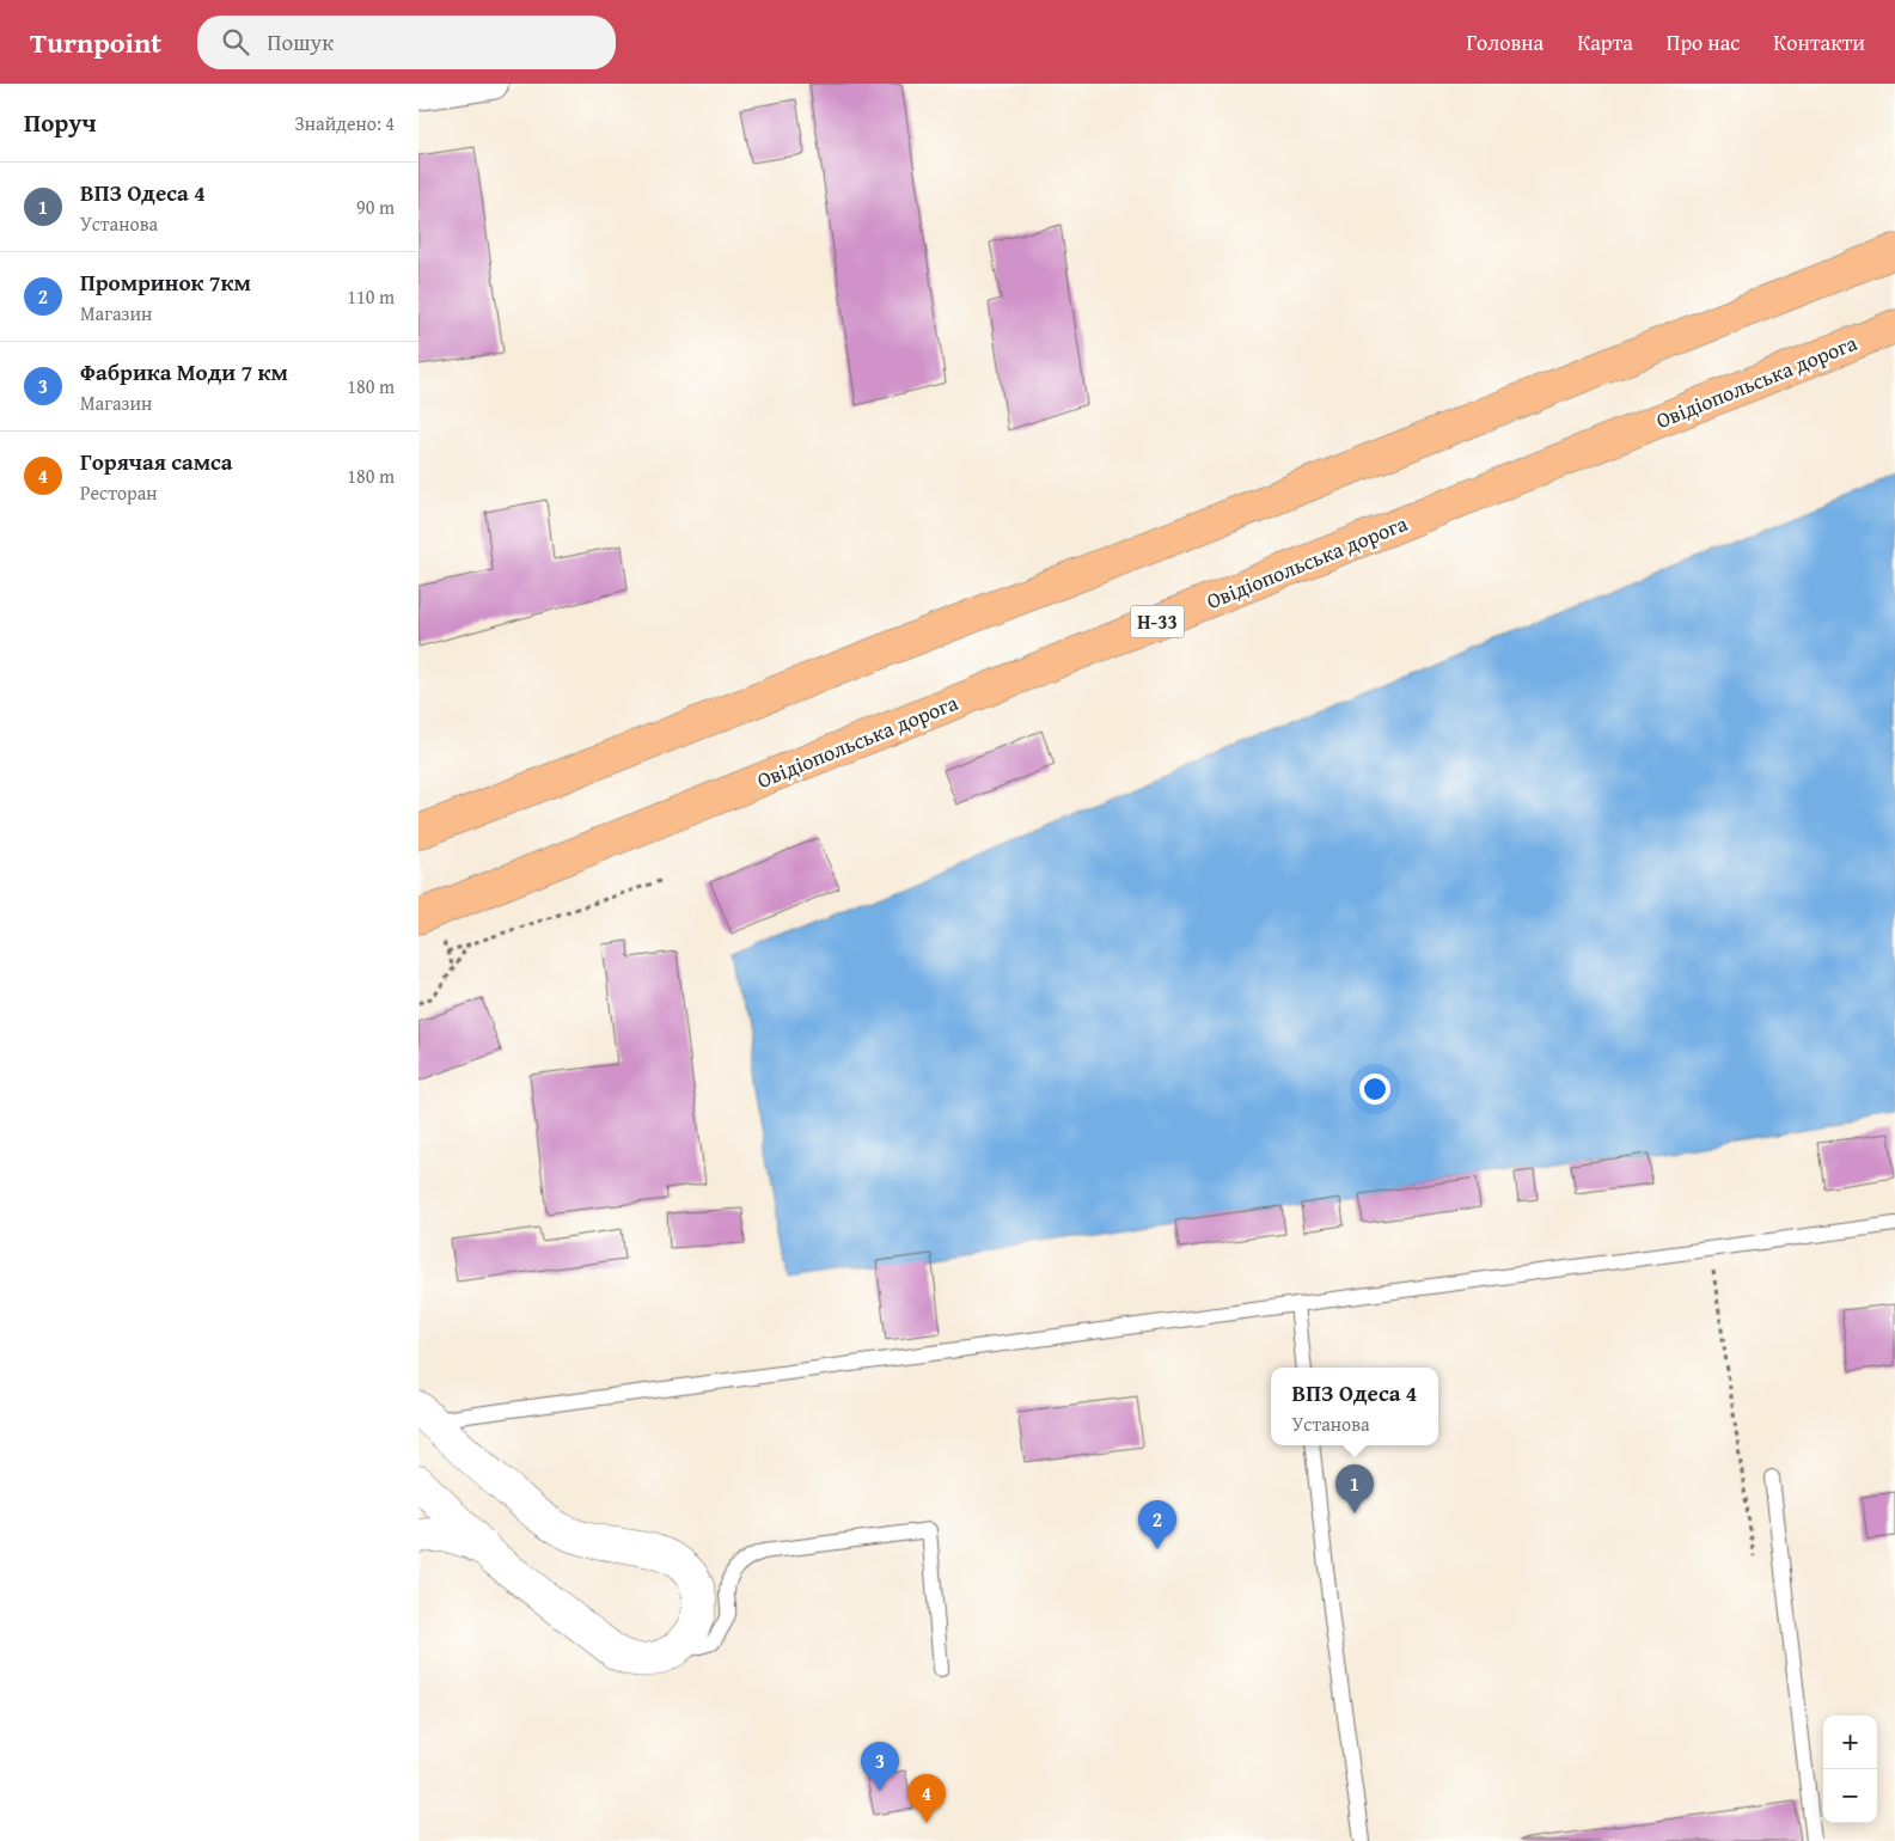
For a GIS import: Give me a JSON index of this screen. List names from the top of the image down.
{
  "streets": {
    "main road": ["Овідіопольська дорога", "Н-33"]
  },
  "page": {
    "header": "Turnpoint",
    "search": "Пошук",
    "nav": [
      "Головна",
      "Карта",
      "Про нас",
      "Контакти"
    ],
    "heading": ["Поруч", "Знайдено: 4"],
    "list": [
      {
        "mark": "1",
        "name": "ВПЗ Одеса 4",
        "note": "Установа",
        "value": "90 m"
      },
      {
        "mark": "2",
        "name": "Промринок 7км",
        "note": "Магазин",
        "value": "110 m"
      },
      {
        "mark": "3",
        "name": "Фабрика Моди 7 км",
        "note": "Магазин",
        "value": "180 m"
      },
      {
        "mark": "4",
        "name": "Горячая самса",
        "note": "Ресторан",
        "value": "180 m"
      }
    ],
    "popup": ["ВПЗ Одеса 4", "Установа"],
    "pins": [
      "1",
      "2",
      "3",
      "4"
    ],
    "map_buttons": ["+", "−"]
  }
}
